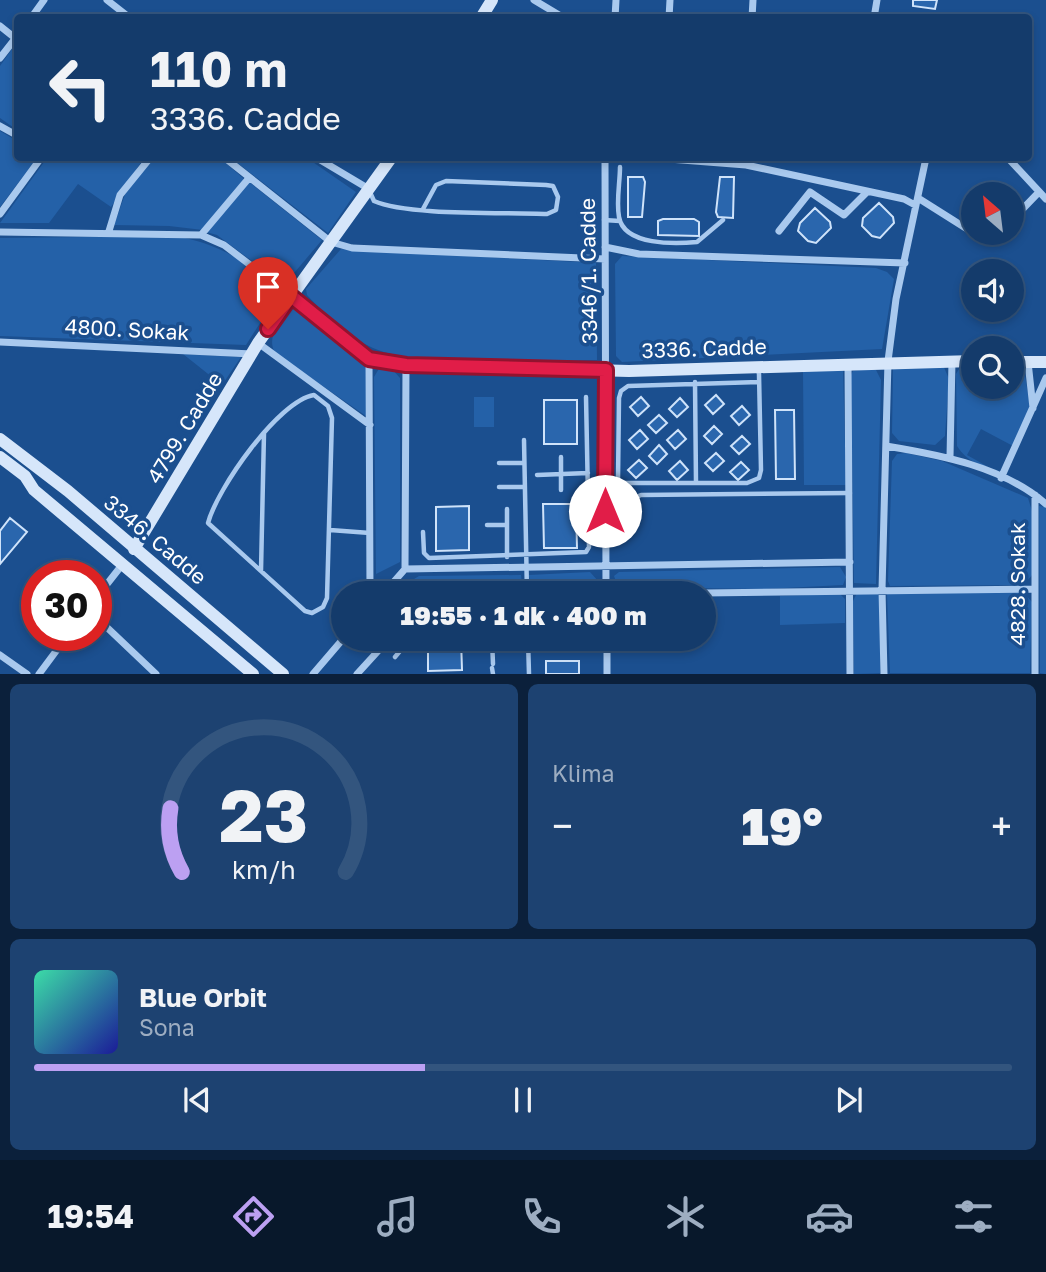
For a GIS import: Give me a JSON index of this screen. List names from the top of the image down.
{
  "streets": {
    "street": [
      "3346/1. Cadde",
      "4800. Sokak",
      "3336. Cadde",
      "4799. Cadde",
      "3346. Cadde",
      "4828. Sokak"
    ]
  },
  "crossings": [
    ["3346/1. Cadde", "3336. Cadde"],
    ["4800. Sokak", "4799. Cadde"],
    ["3336. Cadde", "4799. Cadde"],
    ["4799. Cadde", "3346. Cadde"]
  ],
  "north": "top left",
  "page": {
    "turn": ["110 m", "3336. Cadde"],
    "limit": "30",
    "trip": "19:55 · 1 dk · 400 m",
    "tile": "Klima",
    "heat": ["−", "19°", "+"],
    "song": ["Blue Orbit", "Sona"],
    "tabs": "19:54",
    "gauge": ["23", "km/h"]
  }
}
